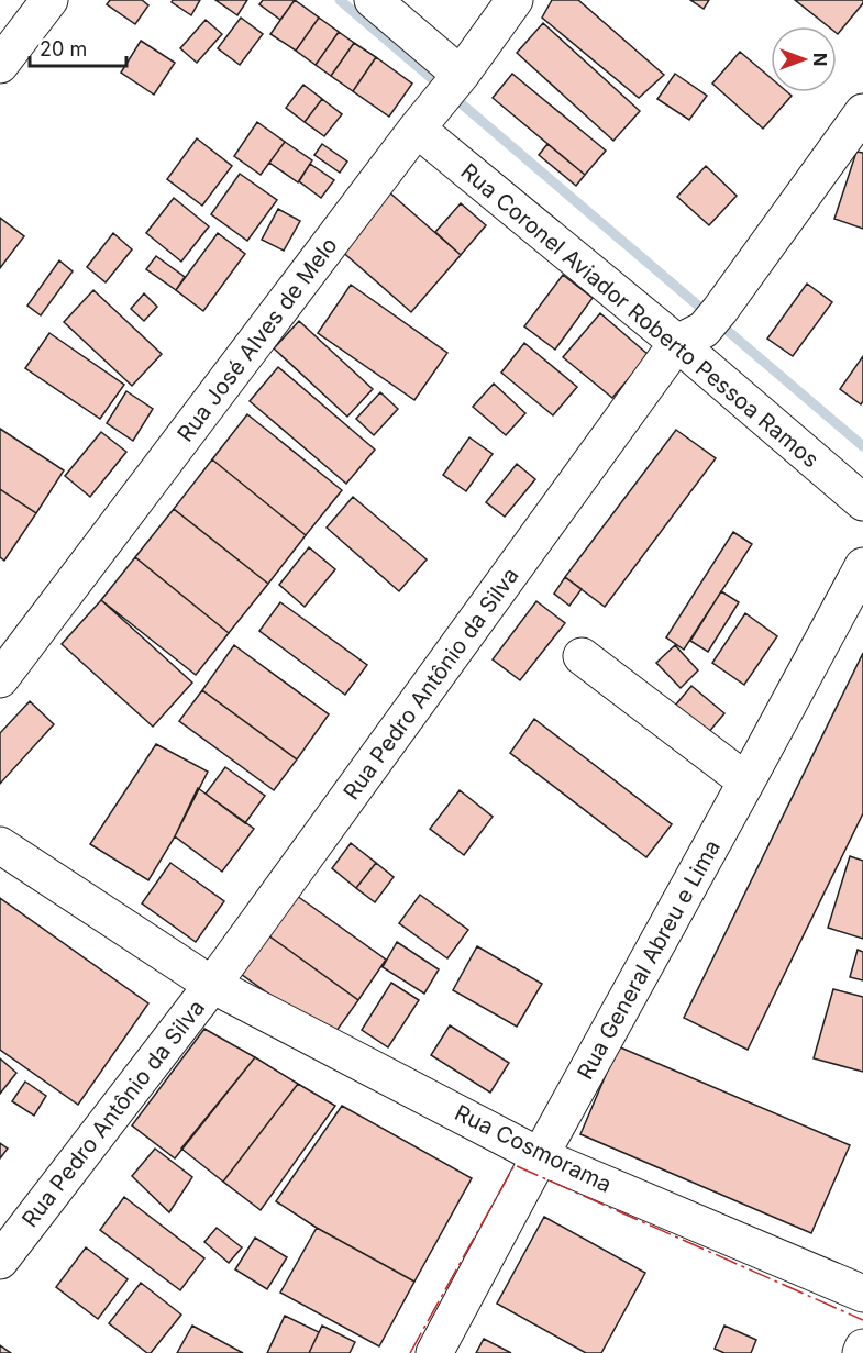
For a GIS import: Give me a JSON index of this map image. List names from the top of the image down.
{
  "streets": {
    "street": [
      "Rua Coronel Aviador Roberto Pessoa Ramos",
      "Rua José Alves de Melo",
      "Rua Pedro Antônio da Silva",
      "Rua General Abreu e Lima",
      "Rua Cosmorama"
    ]
  },
  "crossings": [
    ["Rua Coronel Aviador Roberto Pessoa Ramos", "Rua José Alves de Melo"],
    ["Rua Coronel Aviador Roberto Pessoa Ramos", "Rua Pedro Antônio da Silva"],
    ["Rua Pedro Antônio da Silva", "Rua Cosmorama"],
    ["Rua General Abreu e Lima", "Rua Cosmorama"]
  ],
  "scale_bar": "20 m",
  "north": "right"
}
